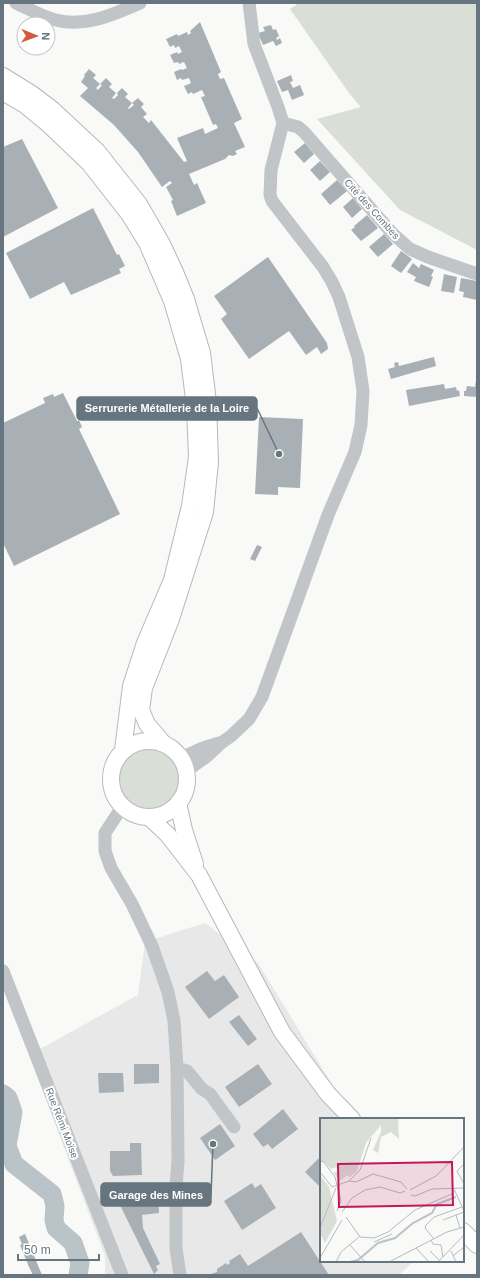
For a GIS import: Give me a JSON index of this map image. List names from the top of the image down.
{
  "streets": {
    "street": ["Cité des Combes", "Rue Rémi Moïse"]
  },
  "places": ["Serrurerie Métallerie de la Loire", "Garage des Mines"],
  "scale_bar": "50 m",
  "north": "right"
}
